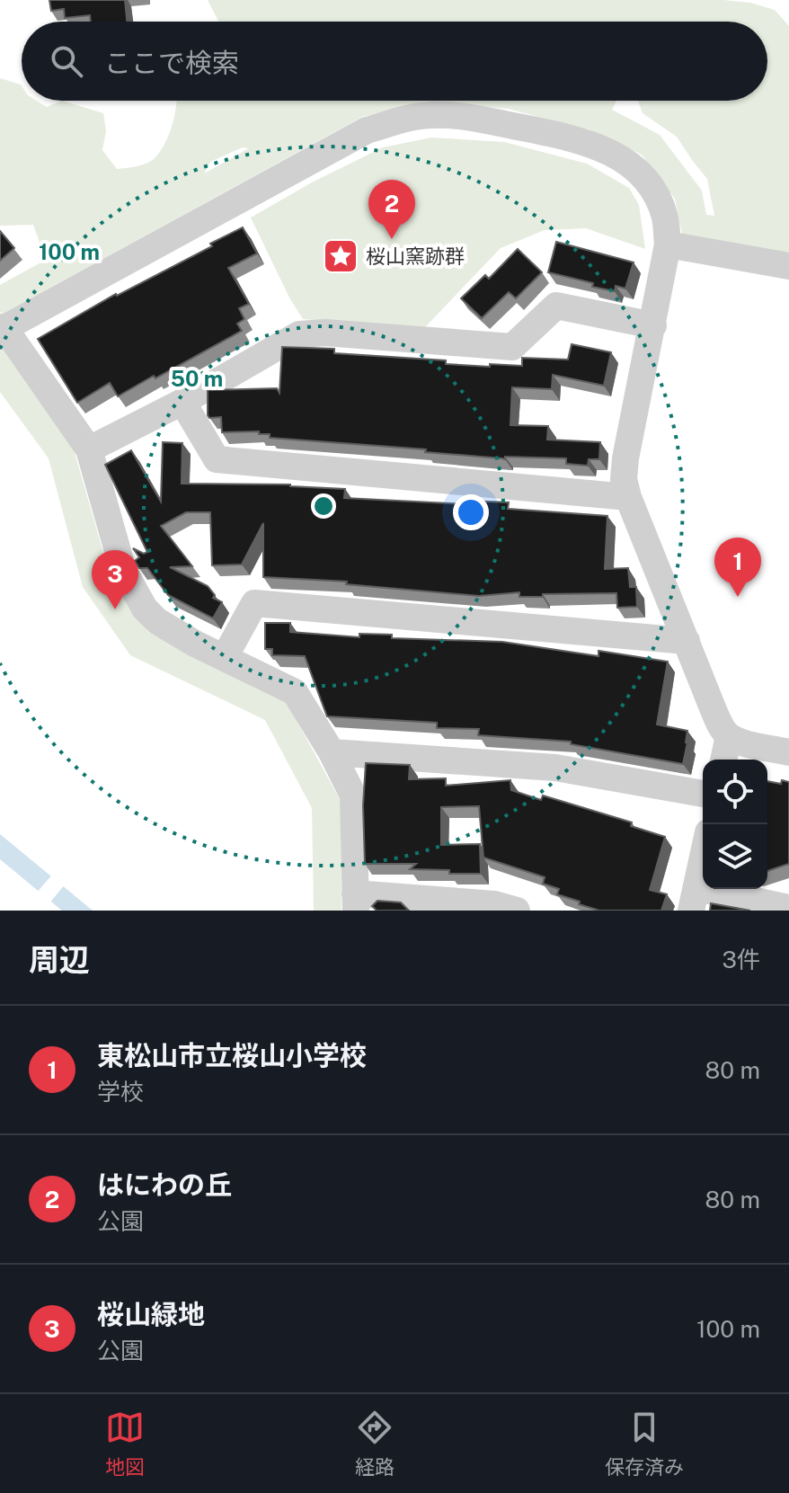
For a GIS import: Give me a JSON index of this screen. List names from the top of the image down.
{
  "places": {
    "place": ["桜山窯跡群"]
  },
  "page": {
    "search": "ここで検索",
    "pins": ["2", "1", "3"],
    "heading": ["周辺", "3件"],
    "list": [
      {
        "mark": "1",
        "name": "東松山市立桜山小学校",
        "note": "学校",
        "value": "80 m"
      },
      {
        "mark": "2",
        "name": "はにわの丘",
        "note": "公園",
        "value": "80 m"
      },
      {
        "mark": "3",
        "name": "桜山緑地",
        "note": "公園",
        "value": "100 m"
      }
    ],
    "nav": ["地図", "経路", "保存済み"]
  },
  "rings": ["100 m", "50 m"]
}
